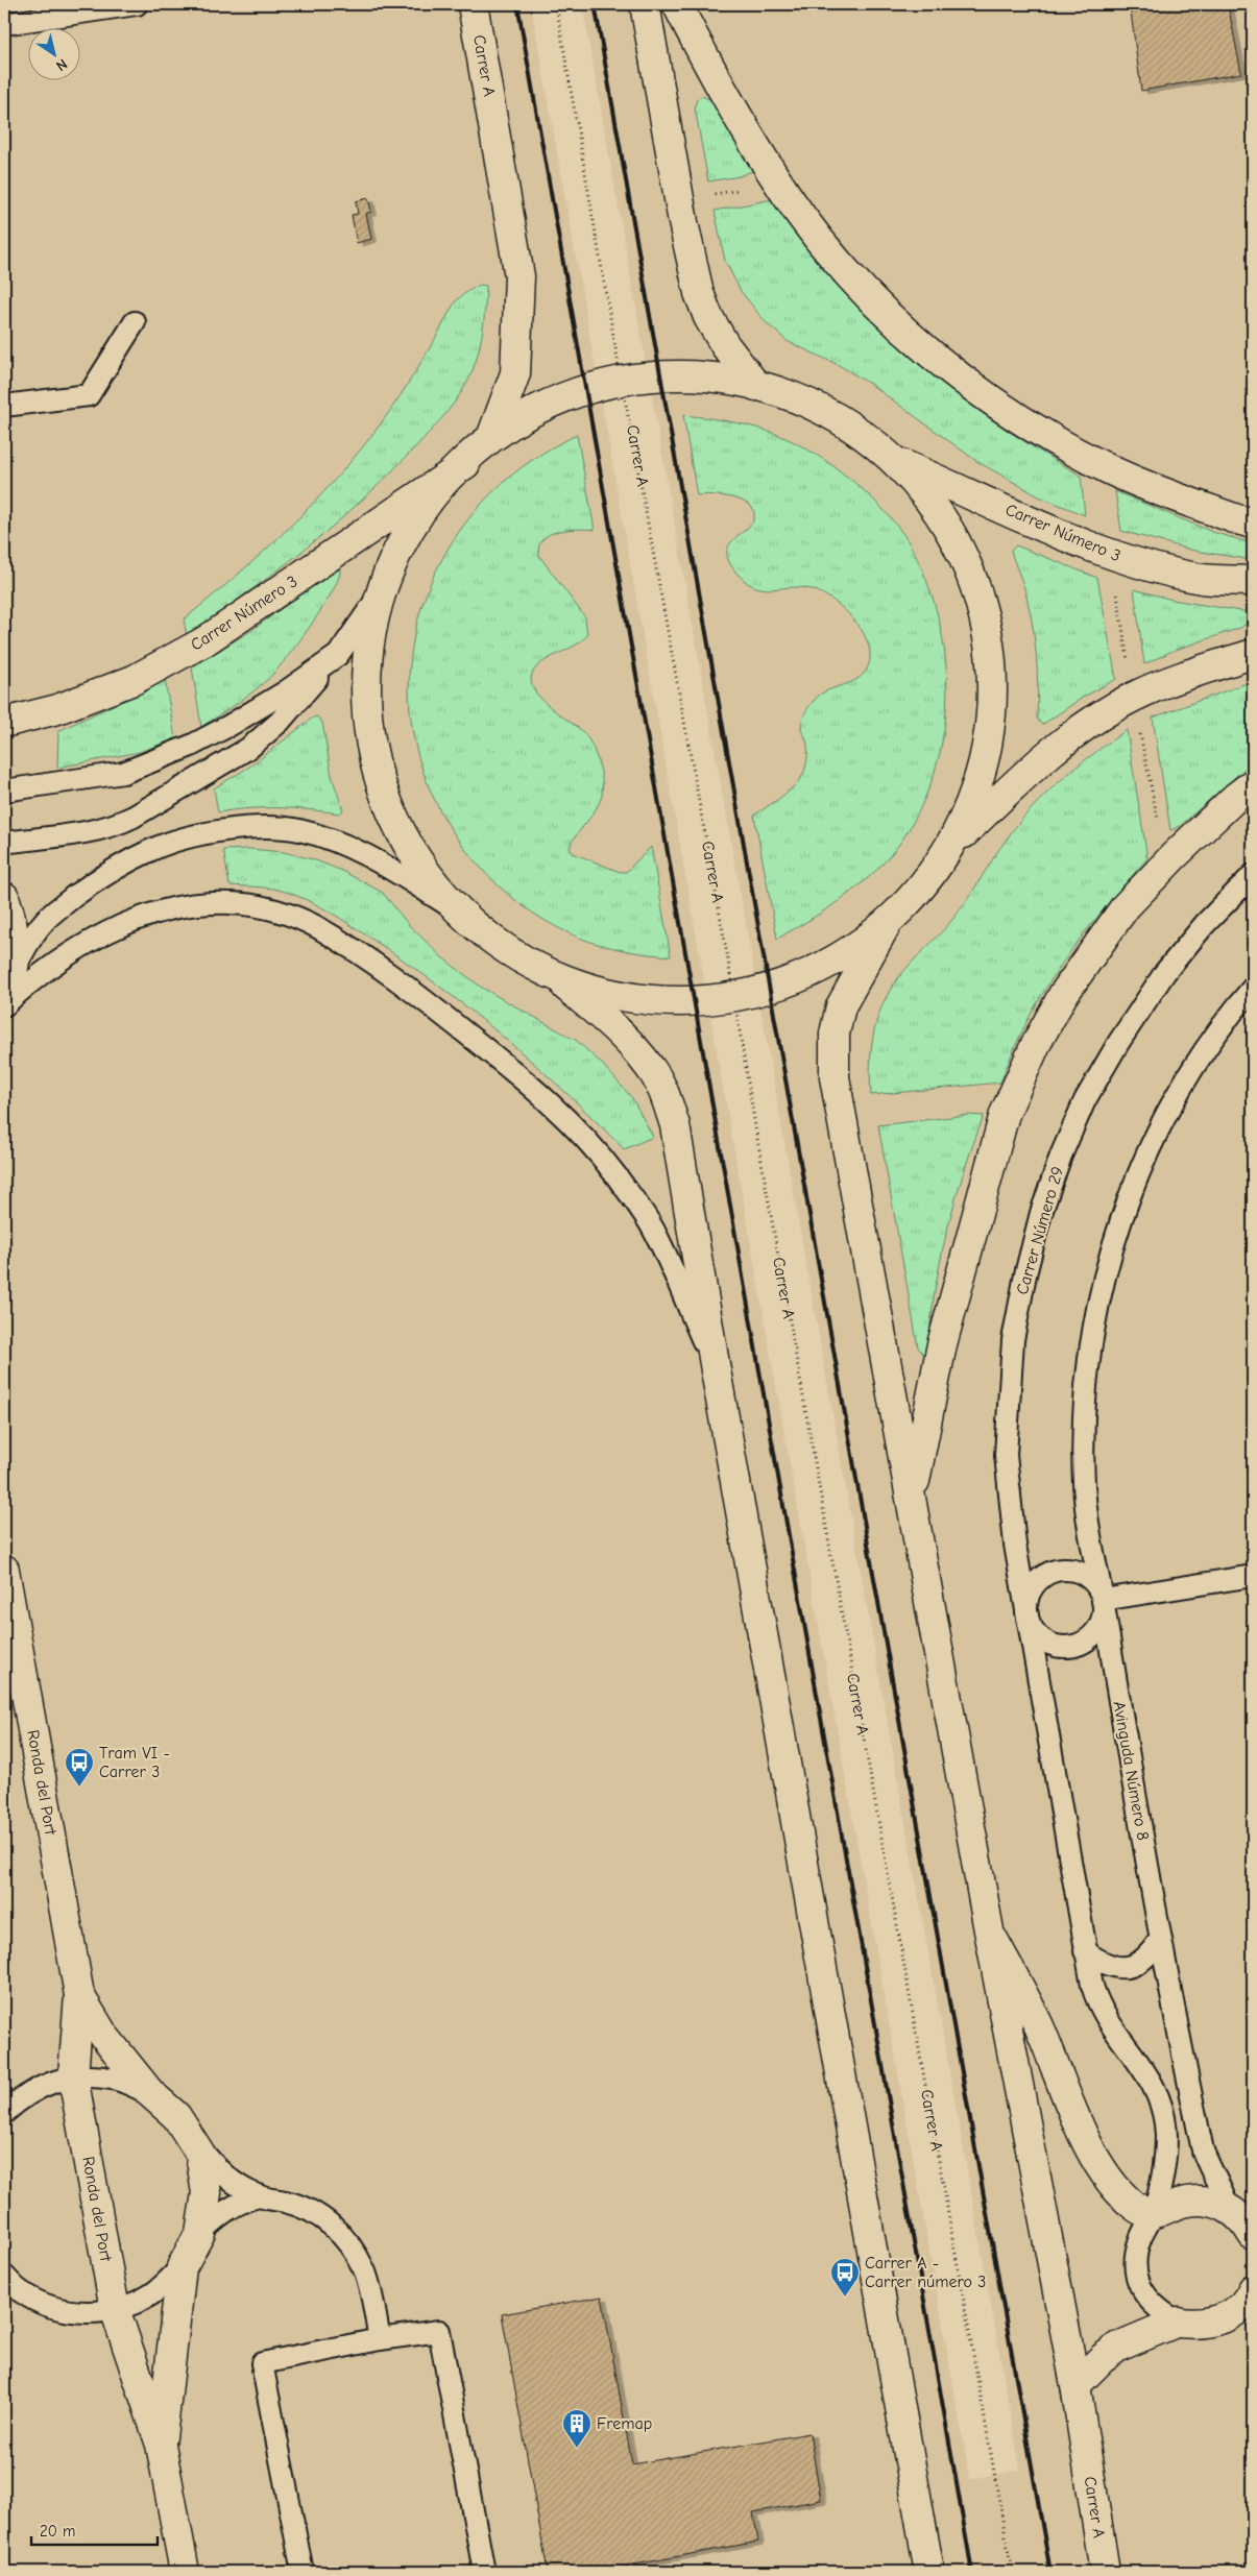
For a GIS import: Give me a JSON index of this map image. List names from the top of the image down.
{
  "streets": {
    "main road": ["Carrer A", "Carrer Número 3", "Ronda del Port"],
    "lane": ["Carrer Número 29", "Avinguda Número 8"]
  },
  "crossings": [
    ["Carrer Número 29", "Avinguda Número 8"]
  ],
  "places": {
    "bus stop": ["Tram VI - Carrer 3", "Carrer A - Carrer número 3"],
    "building": ["Fremap"]
  },
  "scale_bar": "20 m",
  "north": "bottom right"
}
